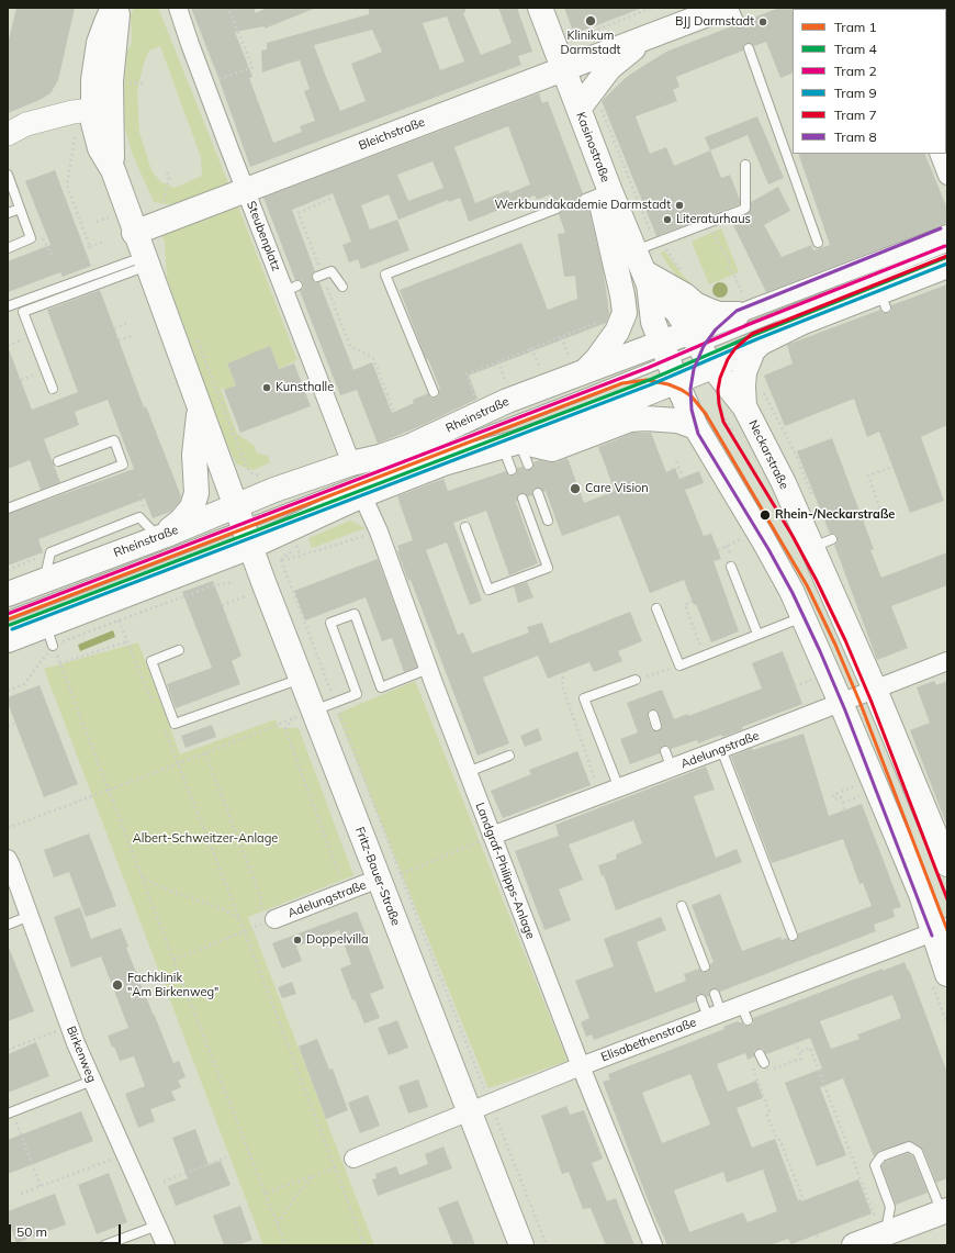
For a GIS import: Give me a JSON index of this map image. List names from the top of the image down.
{
  "streets": {
    "main road": [
      "Bleichstraße",
      "Kasinostraße",
      "Rheinstraße",
      "Neckarstraße",
      "Fritz-Bauer-Straße"
    ],
    "street": [
      "Steubenplatz",
      "Adelungstraße",
      "Landgraf-Philipps-Anlage",
      "Elisabethenstraße",
      "Birkenweg"
    ]
  },
  "crossings": [
    ["Bleichstraße", "Kasinostraße"],
    ["Bleichstraße", "Steubenplatz"],
    ["Kasinostraße", "Rheinstraße"],
    ["Kasinostraße", "Neckarstraße"],
    ["Steubenplatz", "Rheinstraße"],
    ["Rheinstraße", "Neckarstraße"],
    ["Rheinstraße", "Landgraf-Philipps-Anlage"],
    ["Rheinstraße", "Fritz-Bauer-Straße"],
    ["Neckarstraße", "Adelungstraße"],
    ["Adelungstraße", "Landgraf-Philipps-Anlage"],
    ["Adelungstraße", "Fritz-Bauer-Straße"],
    ["Landgraf-Philipps-Anlage", "Elisabethenstraße"],
    ["Fritz-Bauer-Straße", "Elisabethenstraße"]
  ],
  "parks": ["Albert-Schweitzer-Anlage"],
  "places": [
    "Klinikum Darmstadt",
    "BJJ Darmstadt",
    "Werkbundakademie Darmstadt",
    "Literaturhaus",
    "Kunsthalle",
    "Care Vision",
    "Rhein-/Neckarstraße",
    "Doppelvilla",
    "Fachklinik \"Am Birkenweg\""
  ],
  "lines": [
    "tram line 8",
    "tram line 2",
    "tram line 7",
    "tram line 4",
    "tram line 9",
    "tram line 1"
  ],
  "legend": [
    "Tram 1",
    "Tram 4",
    "Tram 2",
    "Tram 9",
    "Tram 7",
    "Tram 8"
  ],
  "scale_bar": "50 m"
}
